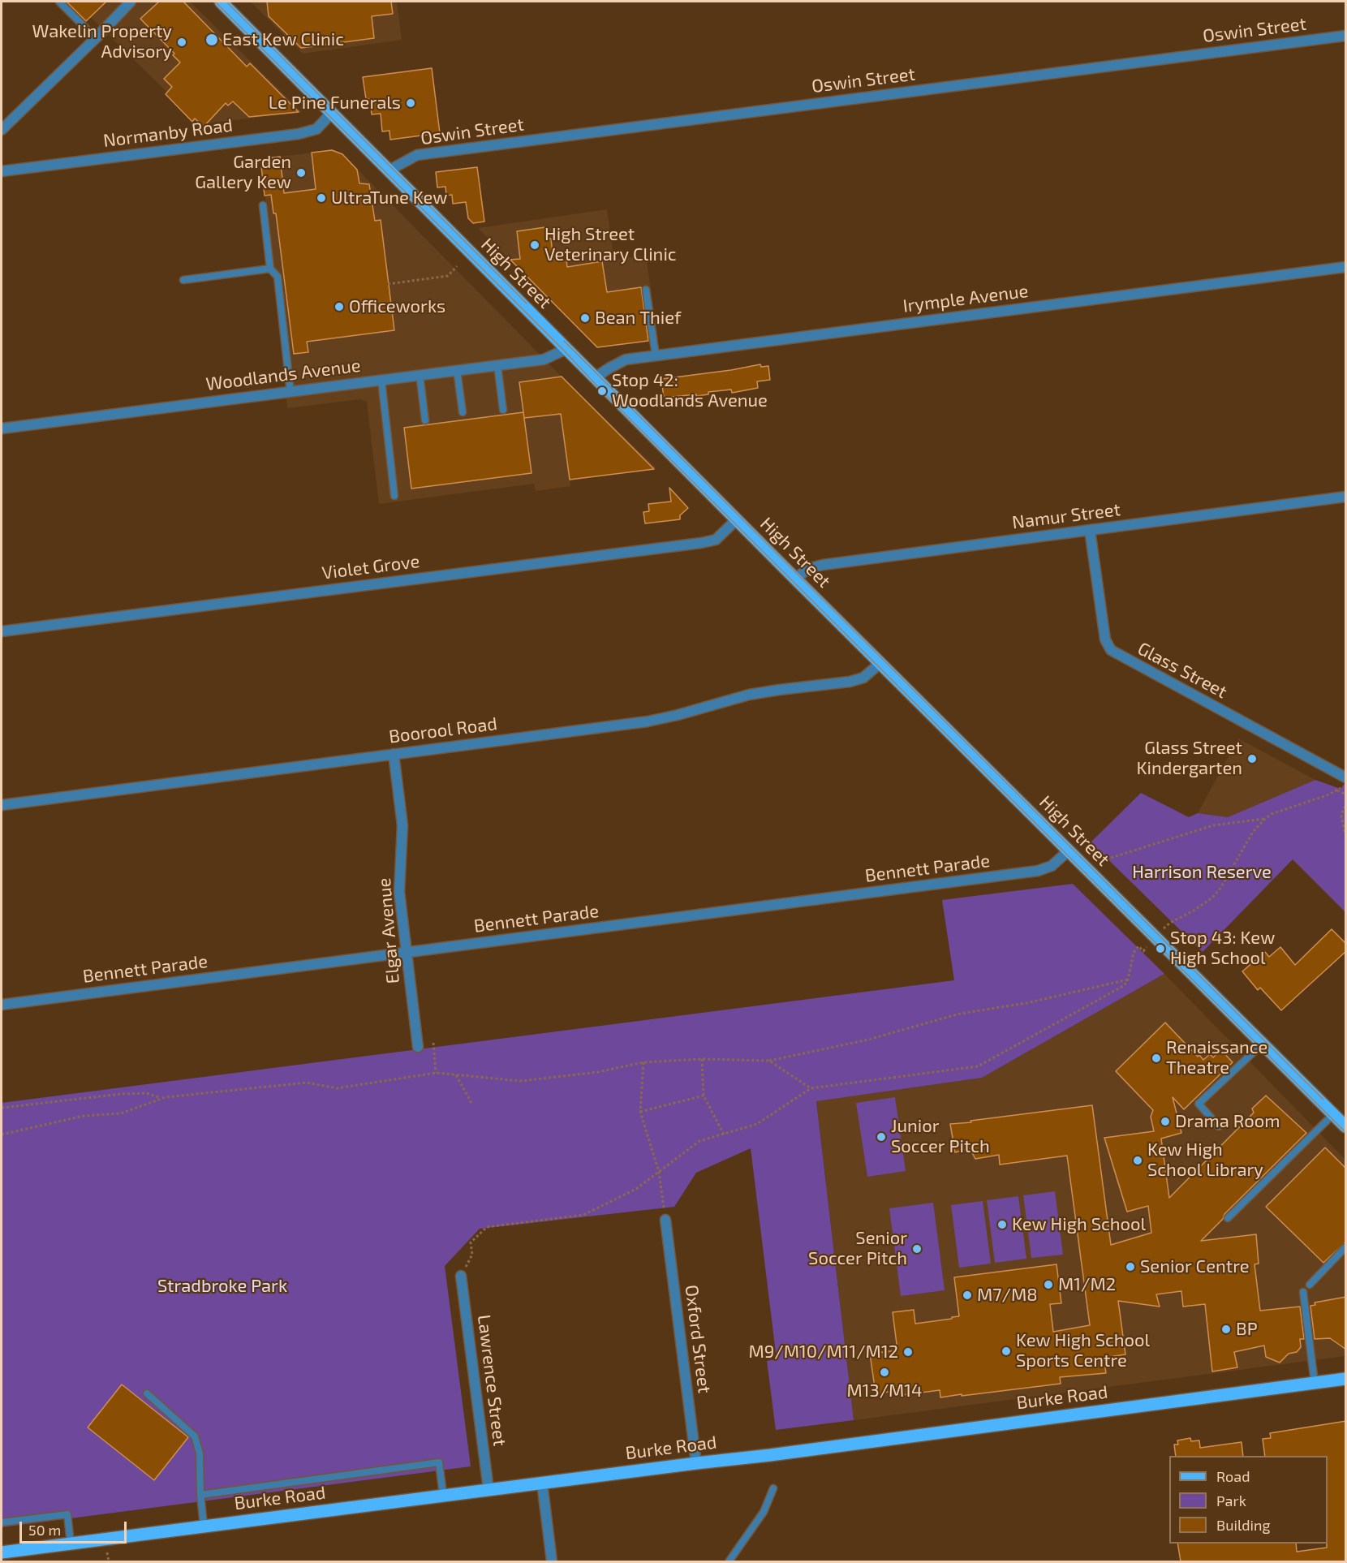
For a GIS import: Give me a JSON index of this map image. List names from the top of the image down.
{
  "streets": {
    "main road": ["High Street", "Burke Road"],
    "street": [
      "Oswin Street",
      "Normanby Road",
      "Irymple Avenue",
      "Woodlands Avenue",
      "Namur Street",
      "Violet Grove",
      "Glass Street",
      "Boorool Road",
      "Bennett Parade",
      "Elgar Avenue",
      "Oxford Street",
      "Lawrence Street"
    ]
  },
  "crossings": [
    ["Oswin Street", "High Street"],
    ["Normanby Road", "High Street"],
    ["High Street", "Irymple Avenue"],
    ["High Street", "Woodlands Avenue"],
    ["High Street", "Namur Street"],
    ["High Street", "Violet Grove"],
    ["High Street", "Boorool Road"],
    ["High Street", "Bennett Parade"],
    ["Namur Street", "Glass Street"],
    ["Boorool Road", "Elgar Avenue"],
    ["Bennett Parade", "Elgar Avenue"],
    ["Oxford Street", "Burke Road"],
    ["Lawrence Street", "Burke Road"]
  ],
  "parks": ["Harrison Reserve", "Stradbroke Park"],
  "places": [
    "East Kew Clinic",
    "Wakelin Property Advisory",
    "Le Pine Funerals",
    "Garden Gallery Kew",
    "UltraTune Kew",
    "High Street Veterinary Clinic",
    "Officeworks",
    "Bean Thief",
    "Stop 42: Woodlands Avenue",
    "Glass Street Kindergarten",
    "Stop 43: Kew High School",
    "Renaissance Theatre",
    "Drama Room",
    "Junior Soccer Pitch",
    "Kew High School Library",
    "Kew High School",
    "Senior Soccer Pitch",
    "Senior Centre",
    "M1/M2",
    "M7/M8",
    "BP",
    "Kew High School Sports Centre",
    "M9/M10/M11/M12",
    "M13/M14"
  ],
  "legend": ["Road", "Park", "Building"],
  "scale_bar": "50 m"
}
